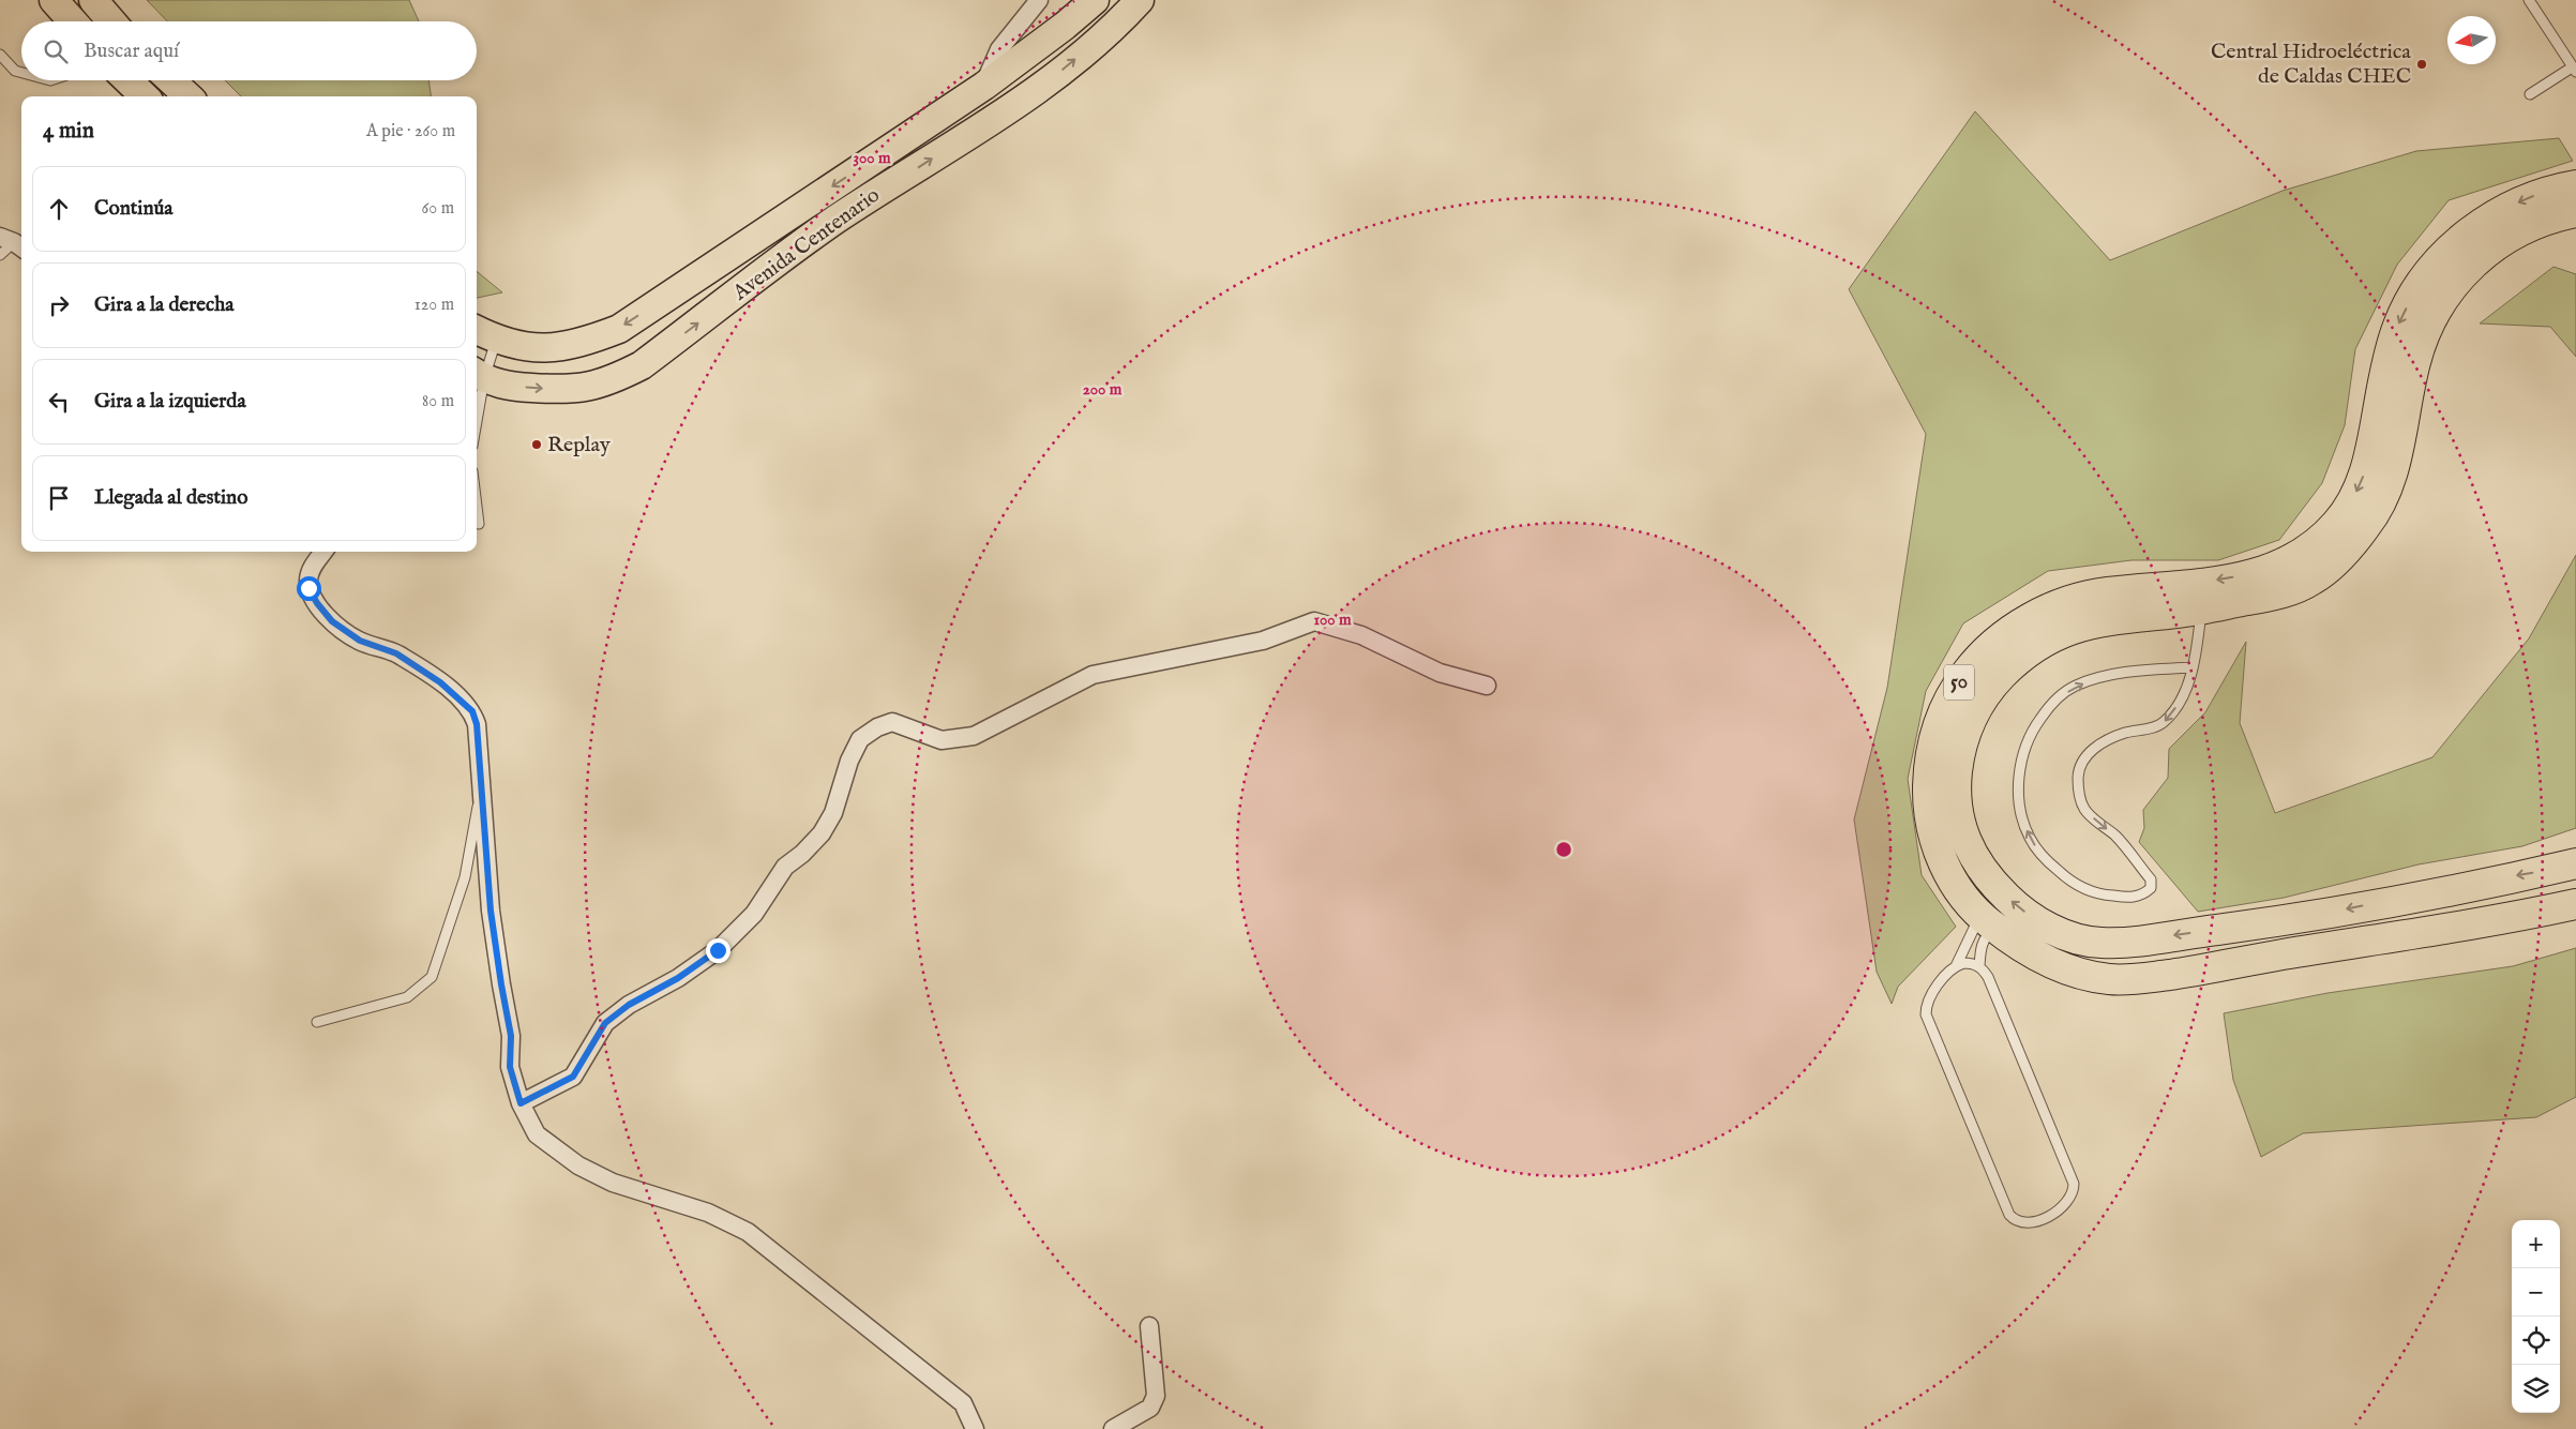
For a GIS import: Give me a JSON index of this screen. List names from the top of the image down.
{
  "streets": {
    "highway": ["50"],
    "main road": ["Avenida Centenario"]
  },
  "places": ["Central Hidroeléctrica de Caldas CHEC", "Replay"],
  "north": "left",
  "page": {
    "search": "Buscar aquí",
    "heading": ["4 min", "A pie · 260 m"],
    "list": [
      ["Continúa", "60 m"],
      ["Gira a la derecha", "120 m"],
      ["Gira a la izquierda", "80 m"],
      "Llegada al destino"
    ],
    "map_buttons": ["+", "−"]
  },
  "rings": ["300 m", "200 m", "100 m"]
}
